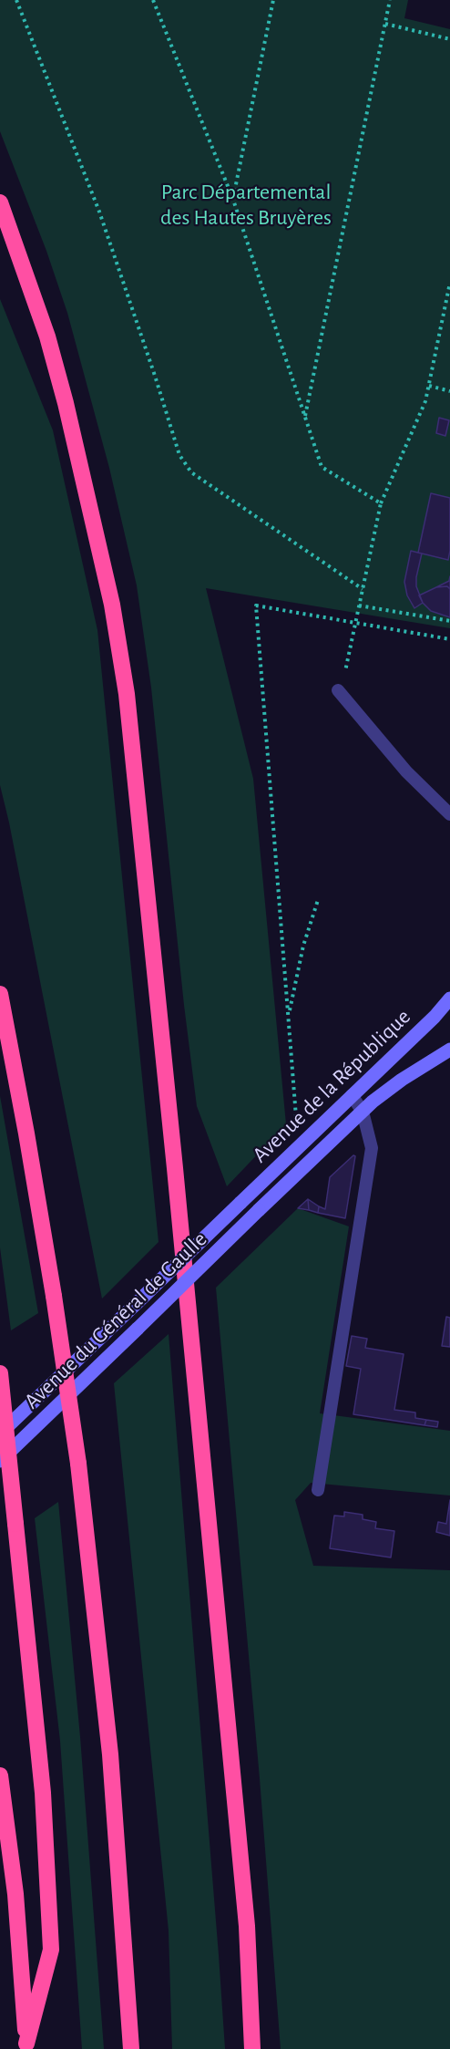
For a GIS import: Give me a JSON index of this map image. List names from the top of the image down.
{
  "streets": {
    "main road": ["Avenue de la République", "Avenue du Général de Gaulle"]
  },
  "crossings": [
    ["Avenue de la République", "Avenue du Général de Gaulle"]
  ],
  "parks": ["Parc Départemental des Hautes Bruyères"]
}
